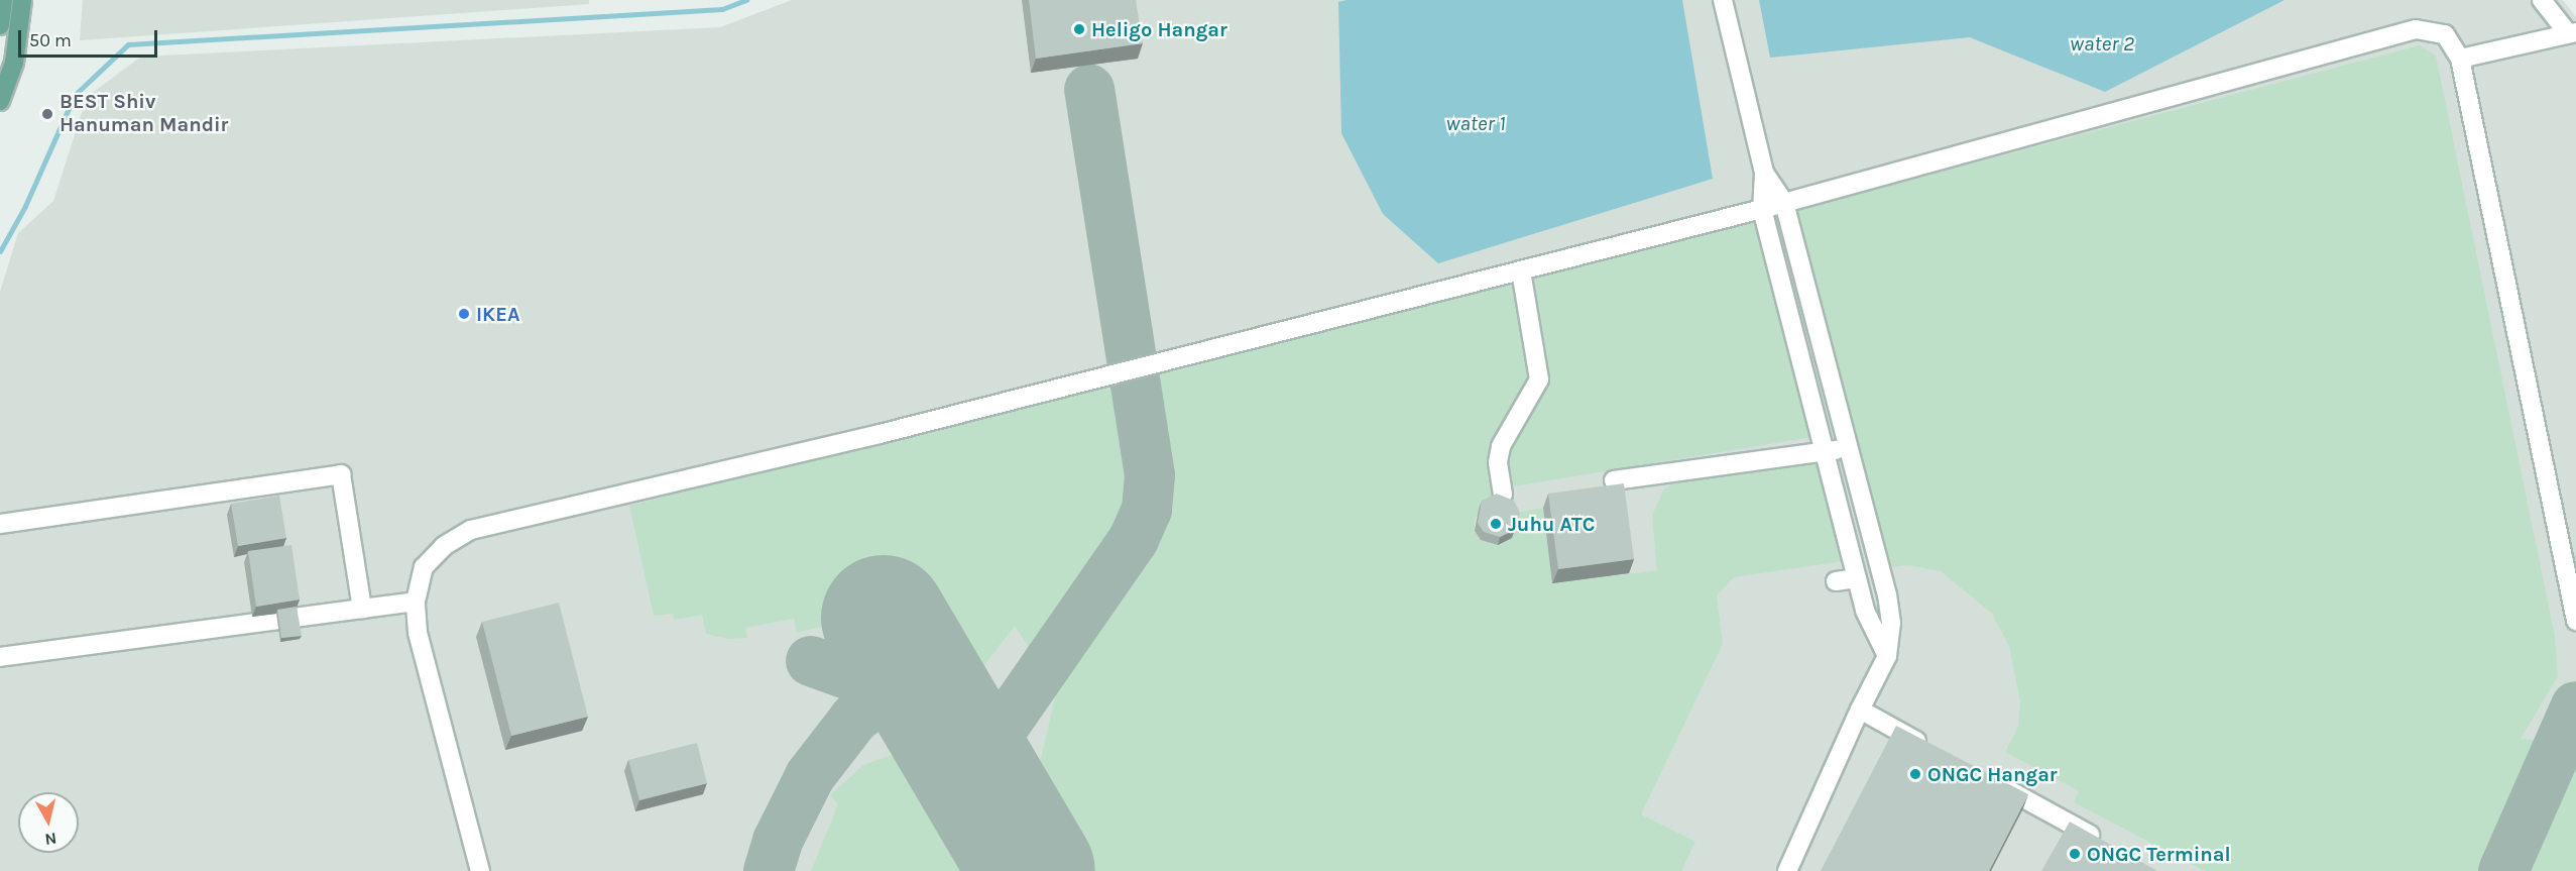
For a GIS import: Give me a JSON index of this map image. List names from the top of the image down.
{
  "water": ["water 2", "water 1"],
  "places": [
    "Heligo Hangar",
    "BEST Shiv Hanuman Mandir",
    "IKEA",
    "Juhu ATC",
    "ONGC Hangar",
    "ONGC Terminal"
  ],
  "scale_bar": "50 m",
  "north": "bottom"
}
